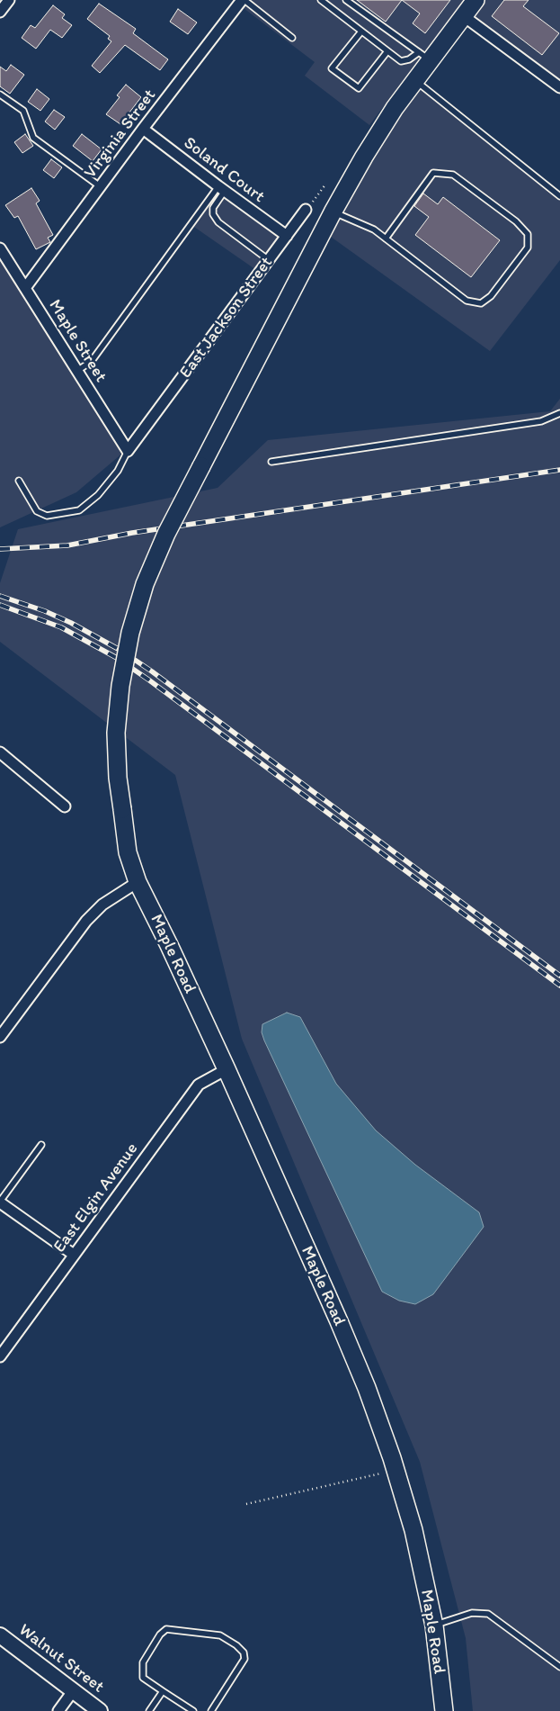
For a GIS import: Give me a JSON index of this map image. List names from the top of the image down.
{
  "streets": {
    "main road": ["Maple Road"],
    "street": [
      "Virginia Street",
      "Soland Court",
      "East Jackson Street",
      "Maple Street",
      "East Elgin Avenue",
      "Walnut Street"
    ]
  },
  "crossings": [
    ["Virginia Street", "Soland Court"],
    ["Virginia Street", "Maple Street"],
    ["Soland Court", "East Jackson Street"],
    ["East Jackson Street", "Maple Street"],
    ["Maple Road", "East Elgin Avenue"]
  ]
}
